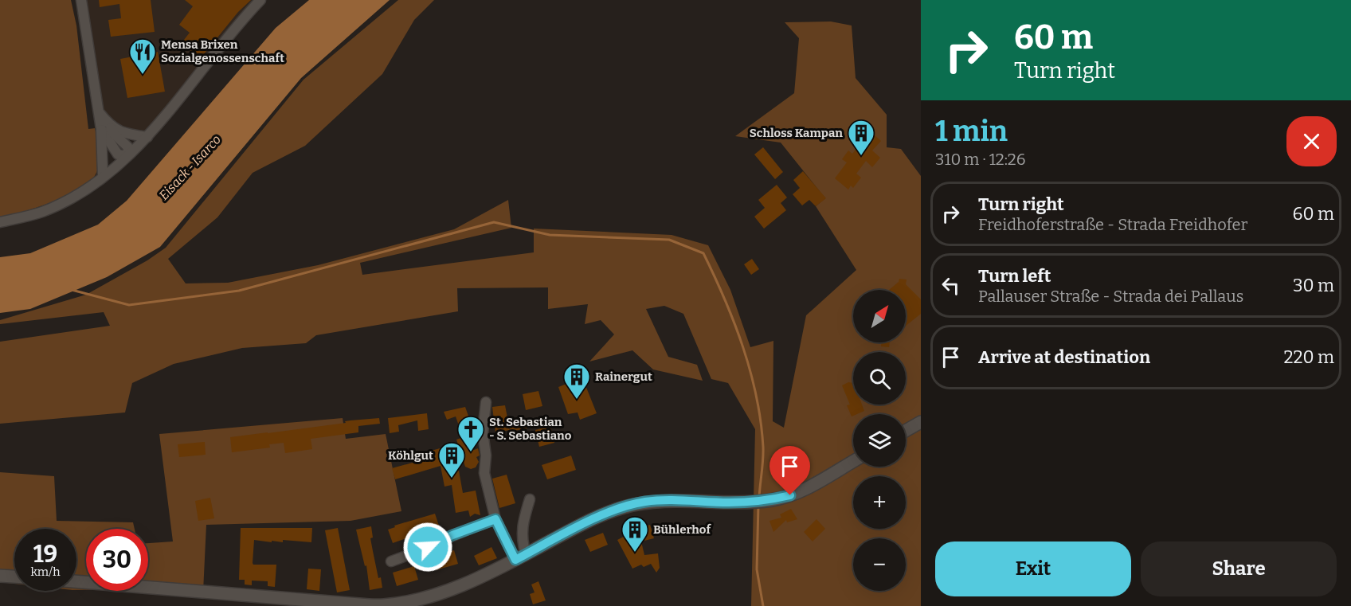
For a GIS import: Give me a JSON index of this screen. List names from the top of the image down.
{
  "water": ["Eisack - Isarco"],
  "places": {
    "restaurant": ["Mensa Brixen Sozialgenossenschaft"],
    "building": [
      "Schloss Kampan",
      "Rainergut",
      "Köhlgut",
      "Bühlerhof"
    ],
    "church": ["St. Sebastian - S. Sebastiano"]
  },
  "north": "top right",
  "page": {
    "turn": ["60 m", "Turn right"],
    "heading": ["1 min", "310 m · 12:26"],
    "list": [
      {
        "name": "Turn right",
        "note": "Freidhoferstraße - Strada Freidhofer",
        "value": "60 m"
      },
      {
        "name": "Turn left",
        "note": "Pallauser Straße - Strada dei Pallaus",
        "value": "30 m"
      },
      {
        "name": "Arrive at destination",
        "value": "220 m"
      }
    ],
    "map_buttons": ["+", "−"],
    "speed": "19 km/h",
    "limit": "30",
    "buttons": ["Exit", "Share"]
  }
}
